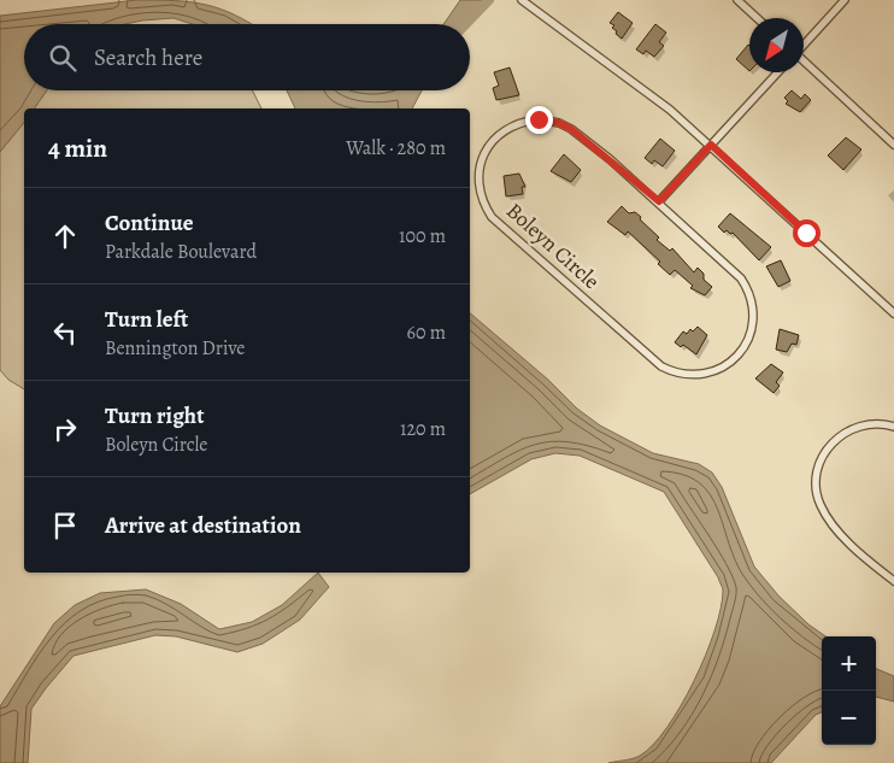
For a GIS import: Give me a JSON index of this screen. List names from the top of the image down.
{
  "streets": {
    "street": ["Boleyn Circle"]
  },
  "north": "bottom left",
  "page": {
    "search": "Search here",
    "heading": ["4 min", "Walk · 280 m"],
    "list": [
      ["Continue", "Parkdale Boulevard", "100 m"],
      ["Turn left", "Bennington Drive", "60 m"],
      ["Turn right", "Boleyn Circle", "120 m"],
      "Arrive at destination"
    ],
    "map_buttons": ["+", "−"]
  }
}
